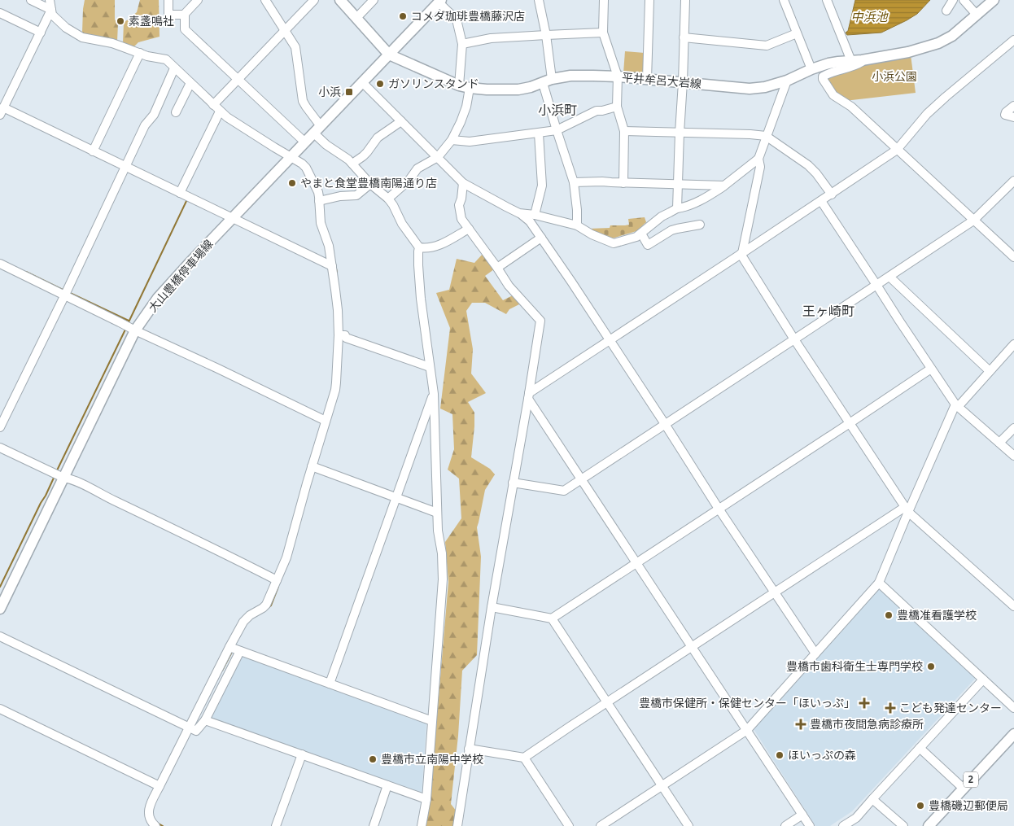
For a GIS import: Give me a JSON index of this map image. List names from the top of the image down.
{
  "streets": {
    "main road": ["平井牟呂大岩線", "大山豊橋停車場線", "2"]
  },
  "crossings": [
    ["平井牟呂大岩線", "大山豊橋停車場線"]
  ],
  "districts": ["小浜町", "王ヶ崎町"],
  "water": ["中浜池"],
  "parks": ["小浜公園"],
  "places": {
    "other": [
      "コメダ珈琲豊橋藤沢店",
      "素盞鳴社",
      "ガソリンスタンド",
      "やまと食堂豊橋南陽通り店",
      "豊橋准看護学校",
      "豊橋市歯科衛生士専門学校",
      "ほいっぷの森",
      "豊橋市立南陽中学校",
      "豊橋磯辺郵便局"
    ],
    "transit": ["小浜"],
    "health": ["豊橋市保健所・保健センター「ほいっぷ」", "こども発達センター", "豊橋市夜間急病診療所"]
  }
}
